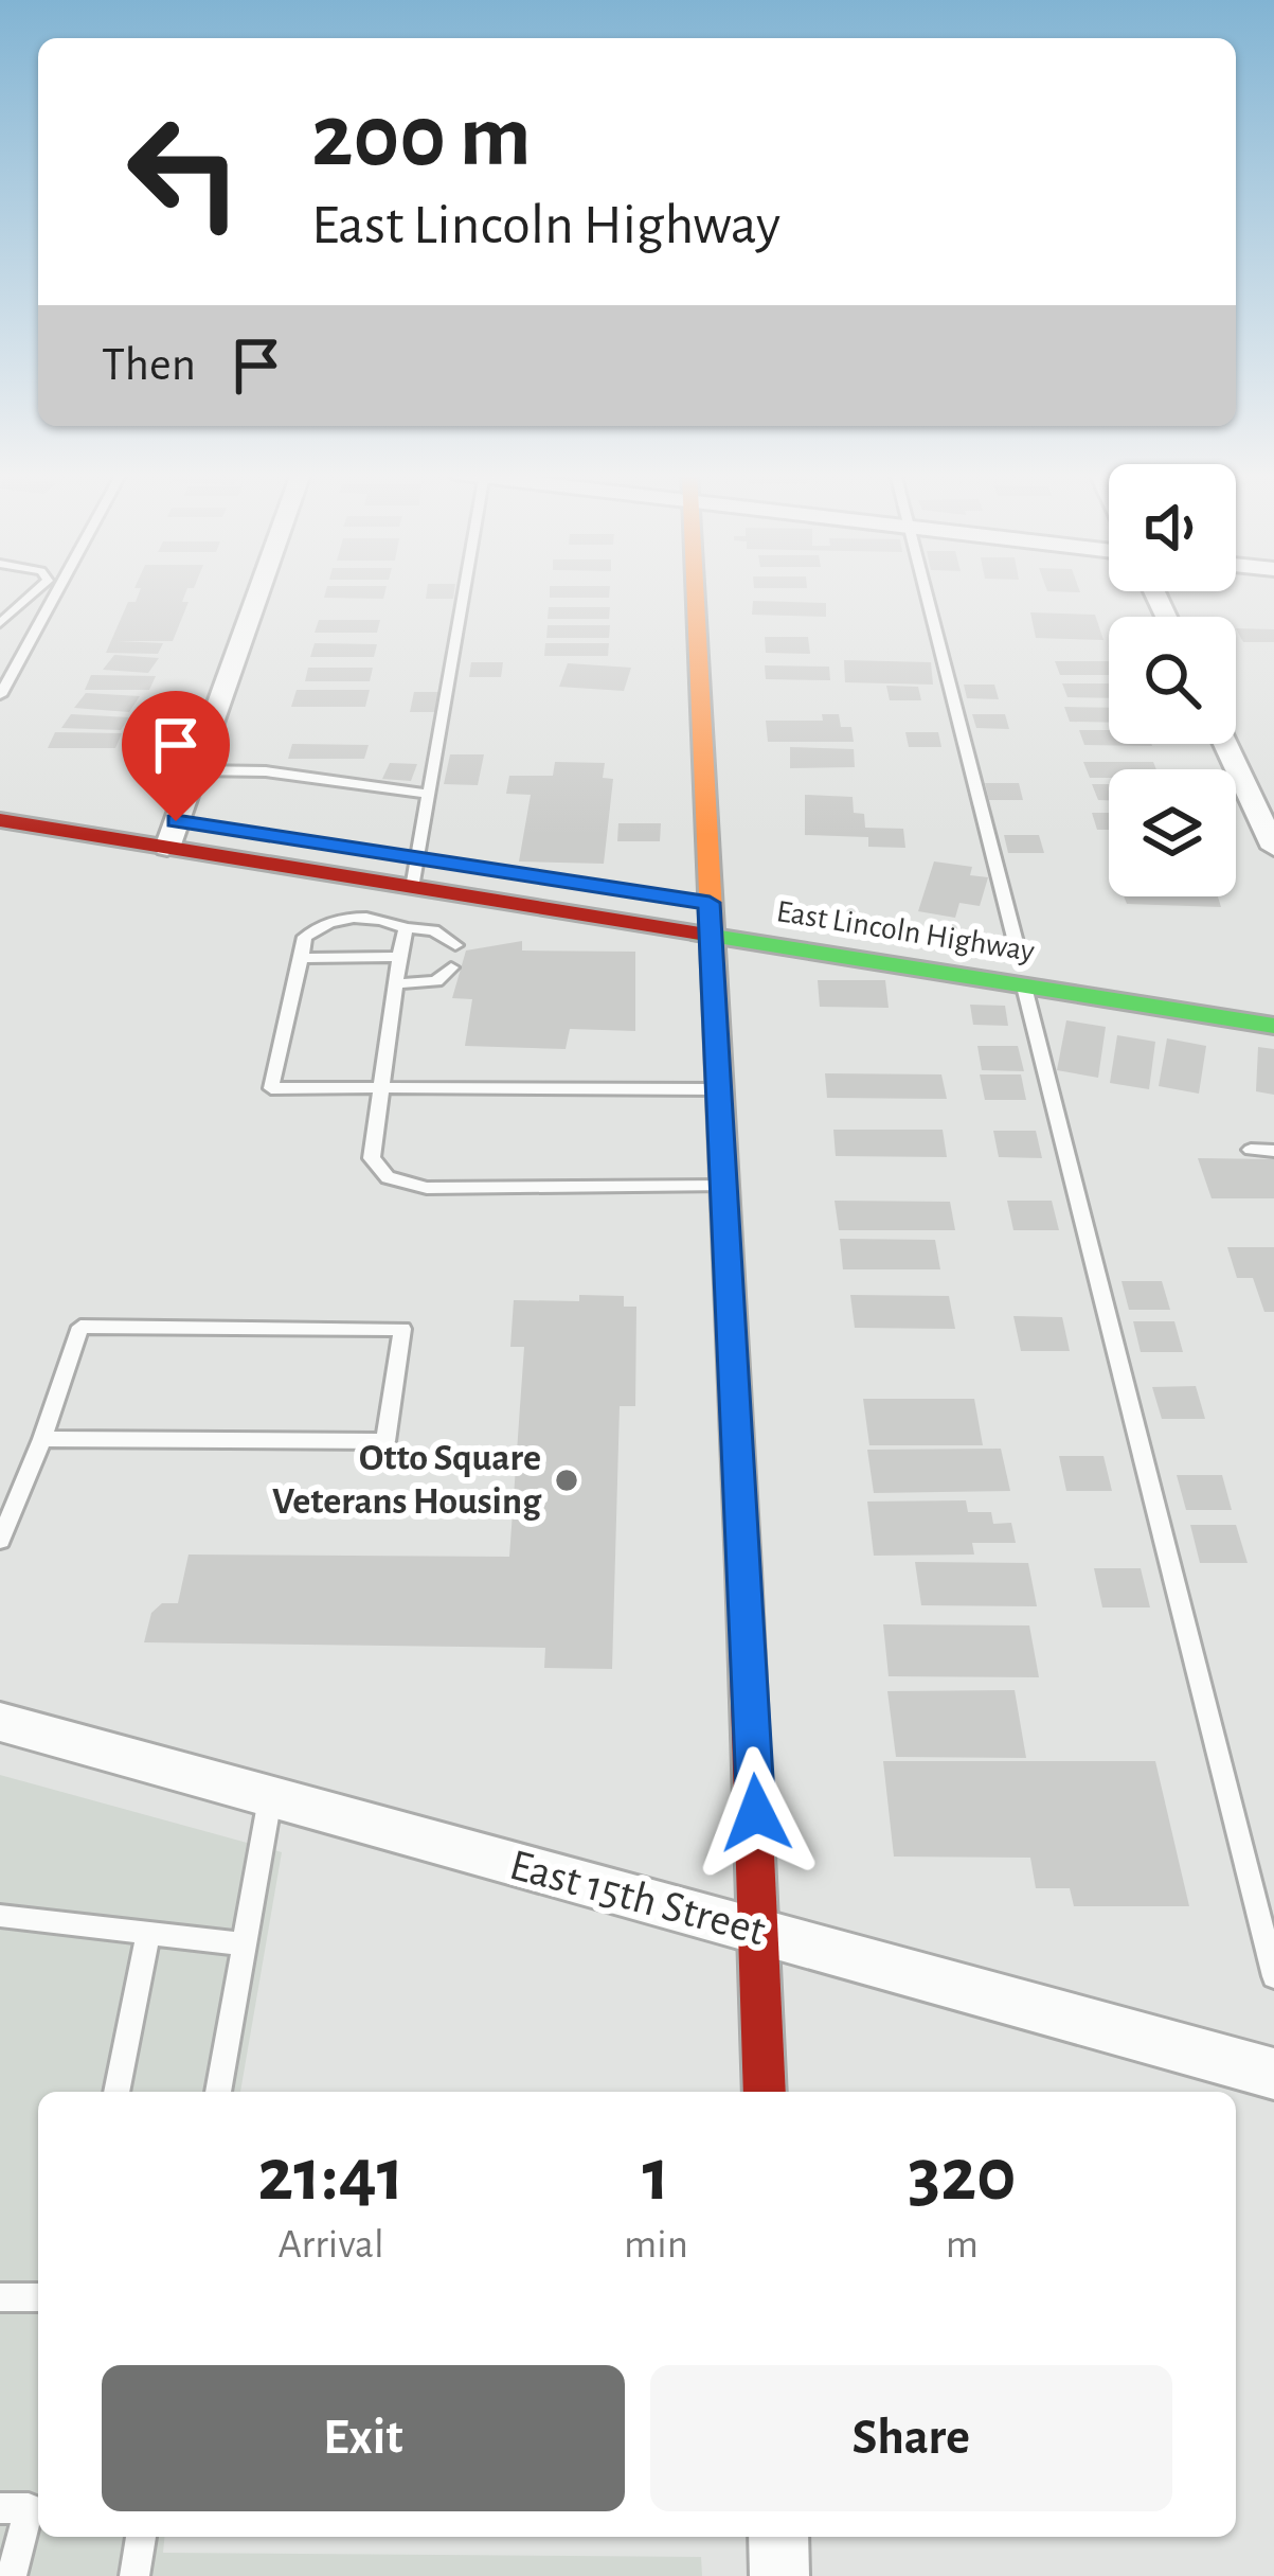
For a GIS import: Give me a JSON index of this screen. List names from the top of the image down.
{
  "streets": {
    "street": ["East Lincoln Highway", "East 15th Street"]
  },
  "places": ["Otto Square Veterans Housing"],
  "page": {
    "turn": ["200 m", "East Lincoln Highway"],
    "then": "Then",
    "eta": [
      "21:41",
      "Arrival",
      "1",
      "min",
      "320",
      "m"
    ],
    "buttons": ["Exit", "Share"]
  }
}
